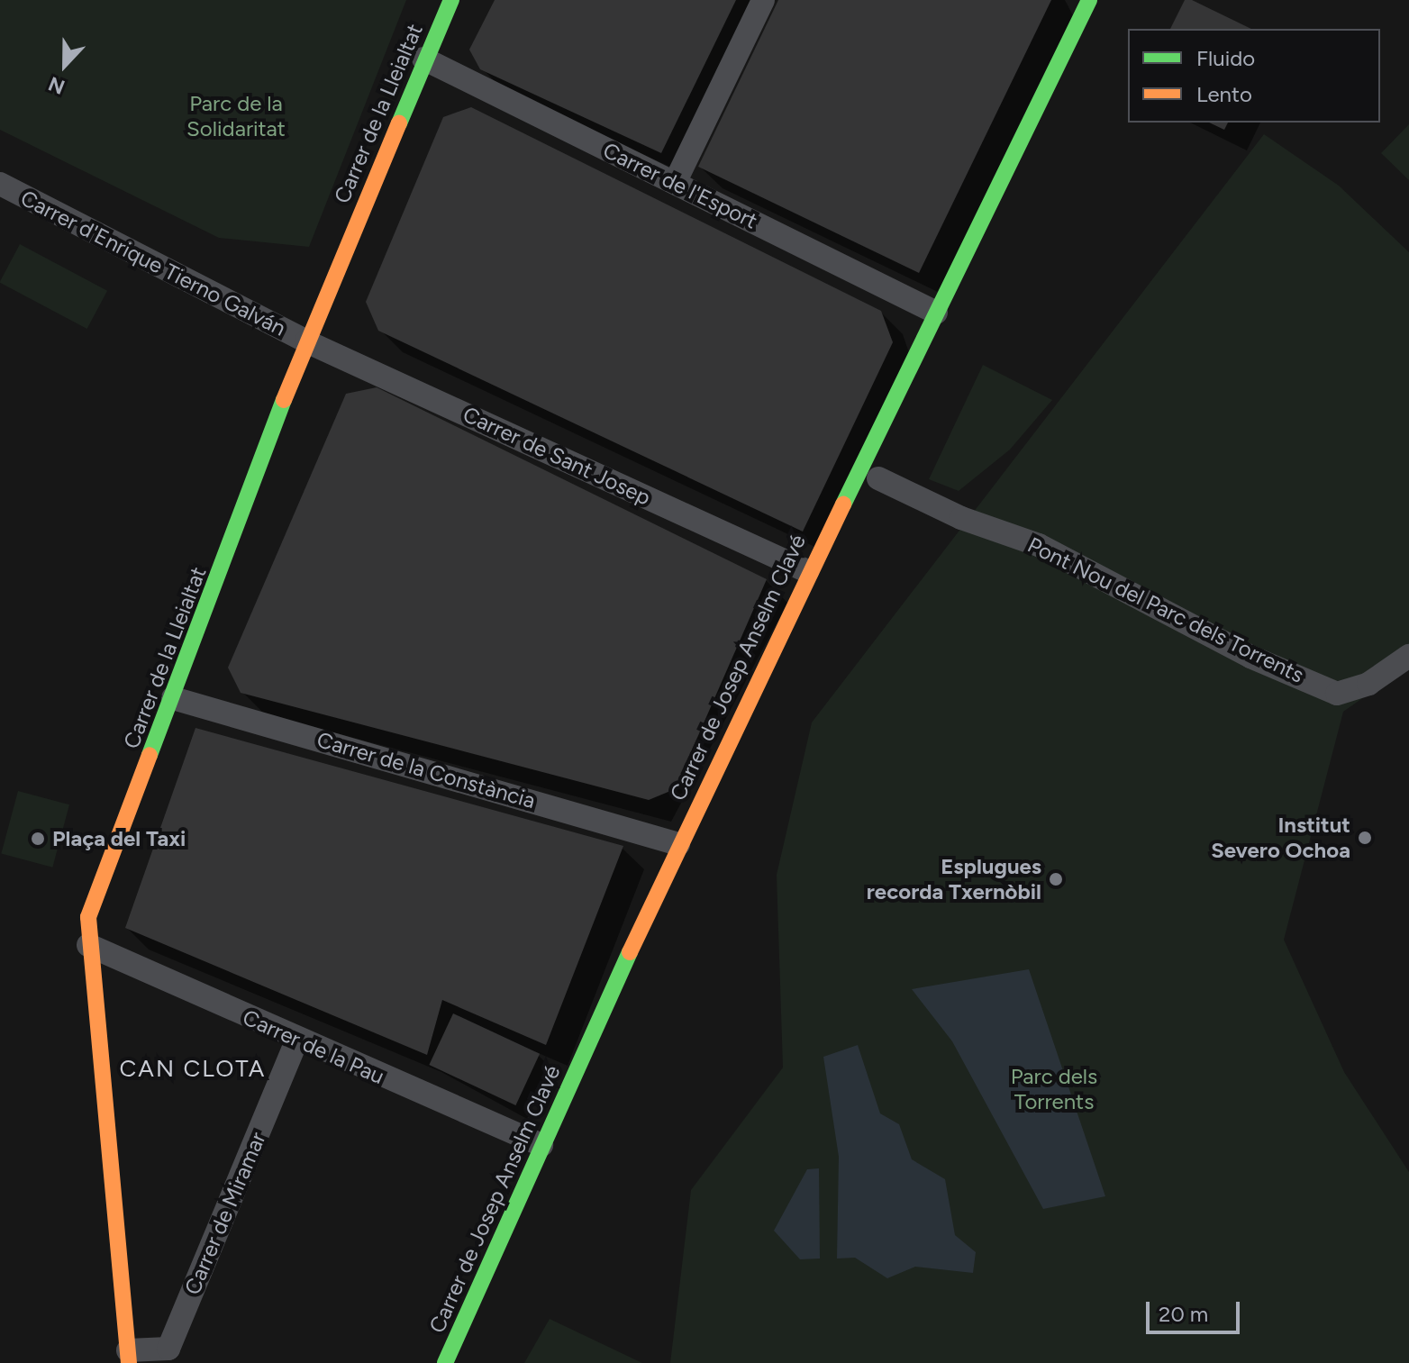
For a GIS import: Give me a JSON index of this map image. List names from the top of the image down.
{
  "streets": {
    "street": [
      "Carrer de la Lleialtat",
      "Carrer de l'Esport",
      "Carrer d'Enrique Tierno Galván",
      "Carrer de Sant Josep",
      "Pont Nou del Parc dels Torrents",
      "Carrer de Josep Anselm Clavé",
      "Carrer de la Constància",
      "Carrer de la Pau",
      "Carrer de Miramar"
    ]
  },
  "crossings": [
    ["Carrer de la Lleialtat", "Carrer de l'Esport"],
    ["Carrer de la Lleialtat", "Carrer d'Enrique Tierno Galván"],
    ["Carrer de la Lleialtat", "Carrer de Sant Josep"],
    ["Carrer de la Lleialtat", "Carrer de la Constància"],
    ["Carrer de la Lleialtat", "Carrer de la Pau"],
    ["Carrer de la Lleialtat", "Carrer de Miramar"],
    ["Carrer de l'Esport", "Carrer de Josep Anselm Clavé"],
    ["Carrer d'Enrique Tierno Galván", "Carrer de Sant Josep"],
    ["Carrer de Sant Josep", "Carrer de Josep Anselm Clavé"],
    ["Carrer de Josep Anselm Clavé", "Carrer de la Constància"],
    ["Carrer de Josep Anselm Clavé", "Carrer de la Pau"],
    ["Carrer de la Pau", "Carrer de Miramar"]
  ],
  "districts": ["CAN CLOTA"],
  "parks": ["Parc de la Solidaritat", "Parc dels Torrents"],
  "places": ["Institut Severo Ochoa", "Plaça del Taxi", "Esplugues recorda Txernòbil"],
  "legend": ["Fluido", "Lento"],
  "scale_bar": "20 m",
  "north": "bottom"
}
